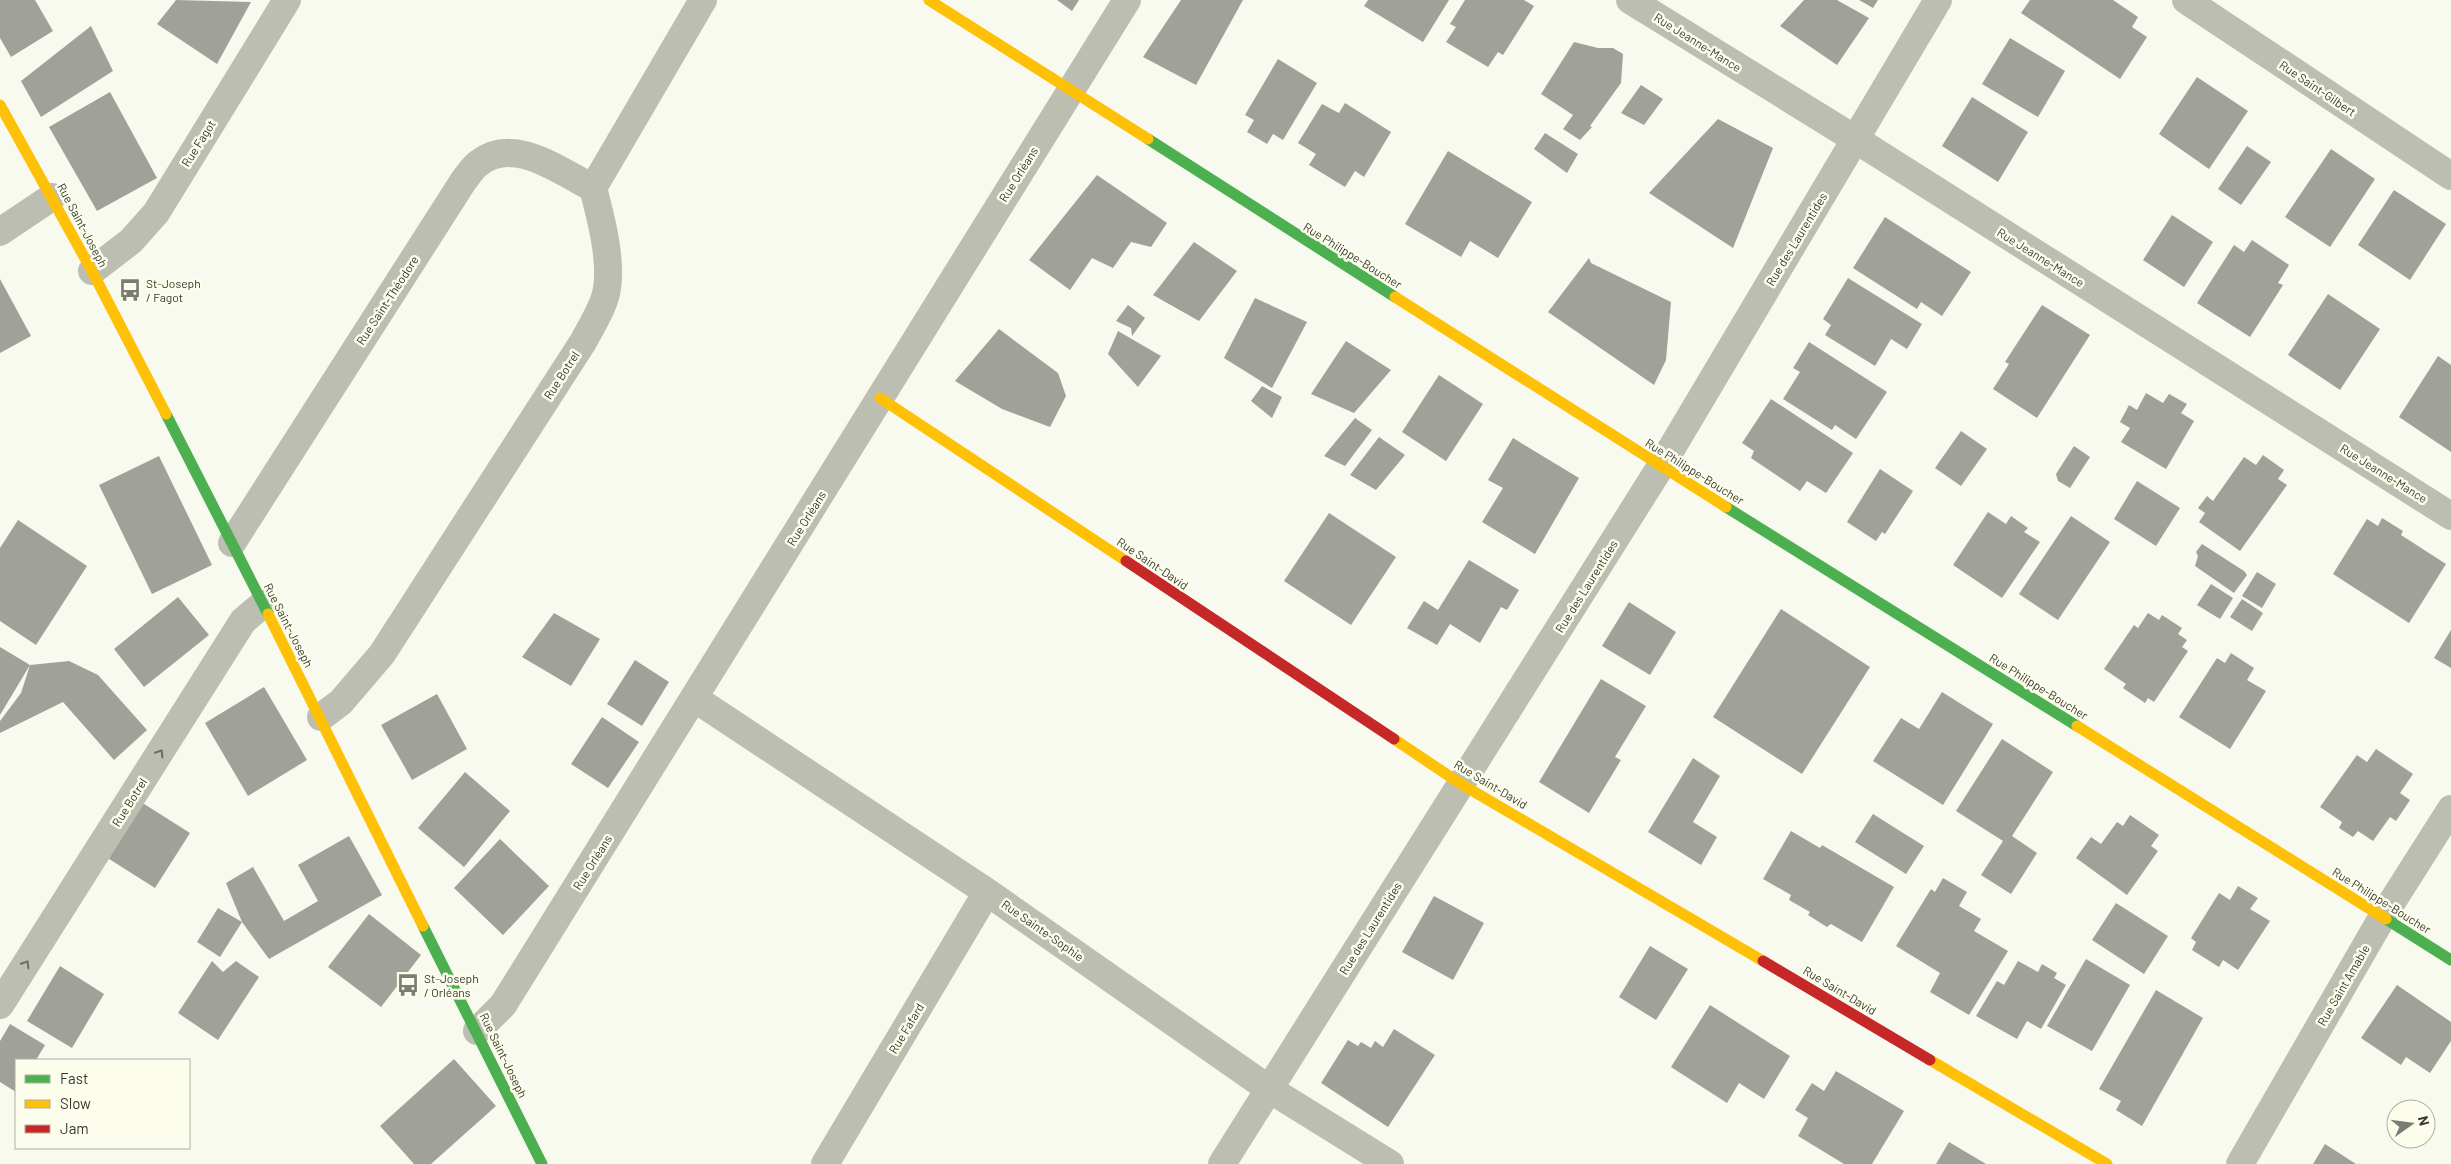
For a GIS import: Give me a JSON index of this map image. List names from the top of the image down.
{
  "streets": {
    "street": [
      "Rue Jeanne-Mance",
      "Rue Saint-Gilbert",
      "Rue Fagot",
      "Rue Orléans",
      "Rue Saint-Joseph",
      "Rue des Laurentides",
      "Rue Philippe-Boucher",
      "Rue Saint-Théodore",
      "Rue Botrel",
      "Rue Saint-David",
      "Rue Sainte-Sophie",
      "Rue Saint Amable",
      "Rue Fafard"
    ]
  },
  "crossings": [
    ["Rue Jeanne-Mance", "Rue des Laurentides"],
    ["Rue Fagot", "Rue Saint-Joseph"],
    ["Rue Orléans", "Rue Saint-Joseph"],
    ["Rue Orléans", "Rue Philippe-Boucher"],
    ["Rue Orléans", "Rue Saint-David"],
    ["Rue Orléans", "Rue Sainte-Sophie"],
    ["Rue Saint-Joseph", "Rue Saint-Théodore"],
    ["Rue Saint-Joseph", "Rue Botrel"],
    ["Rue des Laurentides", "Rue Philippe-Boucher"],
    ["Rue des Laurentides", "Rue Saint-David"],
    ["Rue des Laurentides", "Rue Sainte-Sophie"],
    ["Rue Philippe-Boucher", "Rue Saint Amable"],
    ["Rue Saint-Théodore", "Rue Botrel"],
    ["Rue Sainte-Sophie", "Rue Fafard"]
  ],
  "one_way": ["Rue Botrel"],
  "places": {
    "bus stop": ["St-Joseph / Fagot", "St-Joseph / Orléans"]
  },
  "legend": ["Fast", "Slow", "Jam"],
  "north": "right"
}
